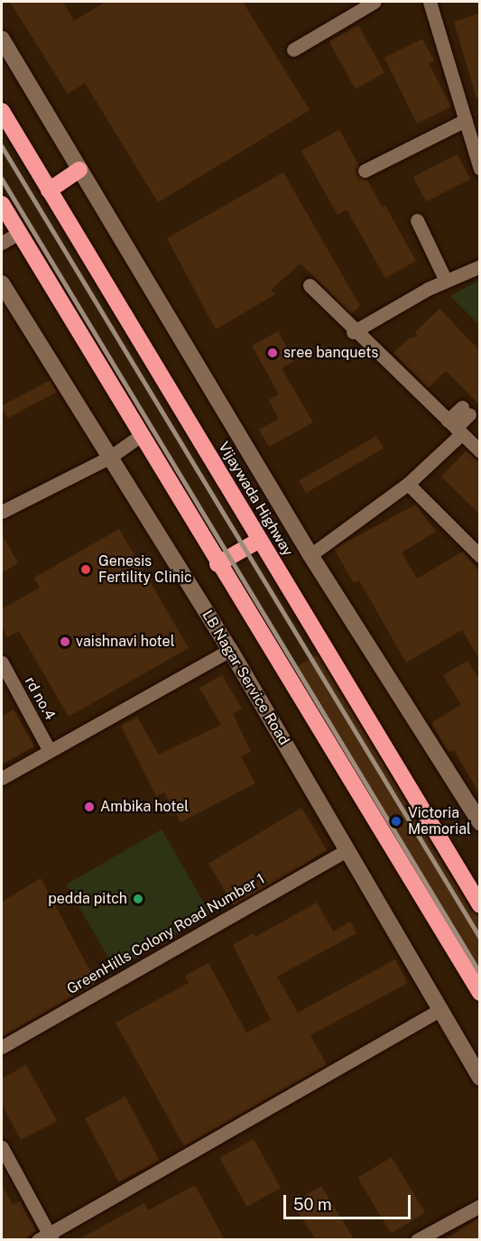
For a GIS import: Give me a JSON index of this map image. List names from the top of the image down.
{
  "streets": {
    "highway": ["Vijaywada Highway"],
    "street": ["LB Nagar Service Road", "rd no.4", "GreenHills Colony Road Number 1"]
  },
  "crossings": [
    ["LB Nagar Service Road", "GreenHills Colony Road Number 1"]
  ],
  "places": [
    "sree banquets",
    "Genesis Fertility Clinic",
    "vaishnavi hotel",
    "Ambika hotel",
    "Victoria Memorial",
    "pedda pitch"
  ],
  "scale_bar": "50 m"
}
